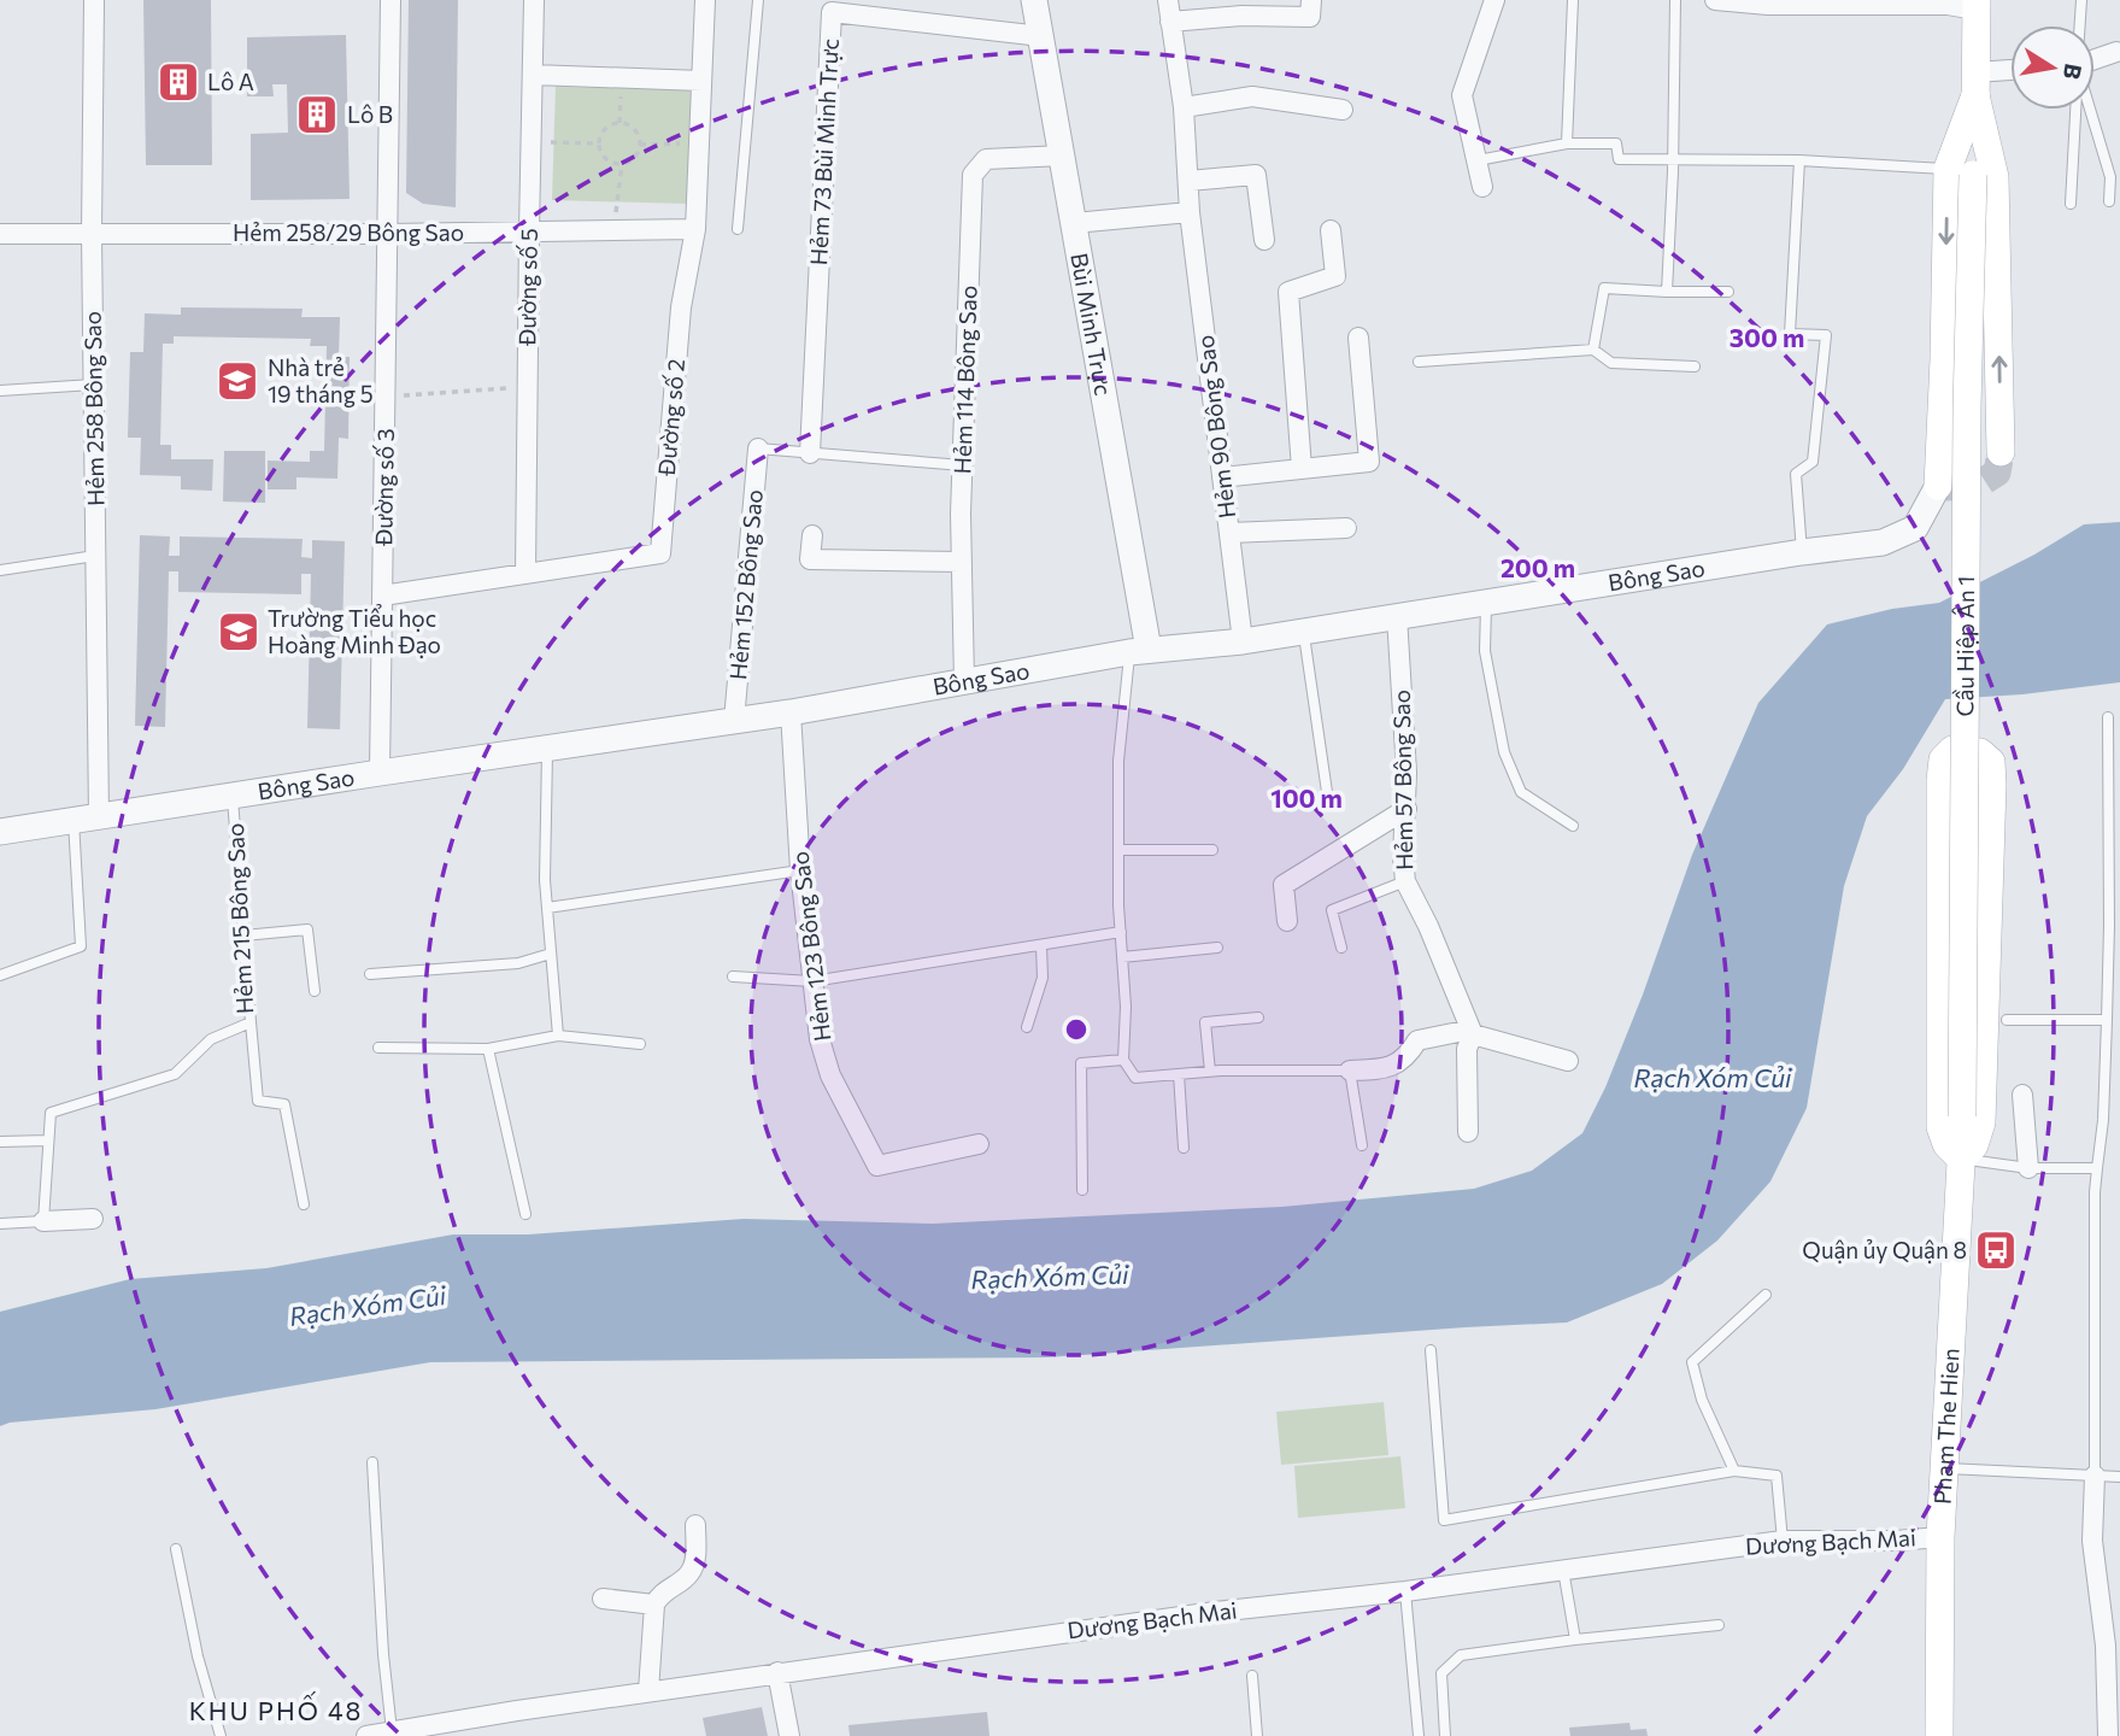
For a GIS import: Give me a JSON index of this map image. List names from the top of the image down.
{
  "streets": {
    "main road": ["Cầu Hiệp Ân 1", "Pham The Hien"],
    "street": [
      "Hẻm 73 Bùi Minh Trực",
      "Hẻm 258/29 Bông Sao",
      "Đường số 5",
      "Bùi Minh Trực",
      "Hẻm 114 Bông Sao",
      "Hẻm 258 Bông Sao",
      "Đường số 2",
      "Hẻm 90 Bông Sao",
      "Đường số 3",
      "Bông Sao",
      "Hẻm 152 Bông Sao",
      "Hẻm 57 Bông Sao",
      "Hẻm 123 Bông Sao",
      "Dương Bạch Mai"
    ],
    "lane": ["Hẻm 215 Bông Sao"]
  },
  "crossings": [
    ["Hẻm 73 Bùi Minh Trực", "Bùi Minh Trực"],
    ["Hẻm 258/29 Bông Sao", "Đường số 5"],
    ["Hẻm 258/29 Bông Sao", "Hẻm 258 Bông Sao"],
    ["Hẻm 258/29 Bông Sao", "Đường số 2"],
    ["Hẻm 258/29 Bông Sao", "Đường số 3"],
    ["Đường số 5", "Đường số 2"],
    ["Bùi Minh Trực", "Hẻm 114 Bông Sao"],
    ["Bùi Minh Trực", "Bông Sao"],
    ["Hẻm 114 Bông Sao", "Bông Sao"],
    ["Hẻm 258 Bông Sao", "Bông Sao"],
    ["Đường số 2", "Đường số 3"],
    ["Hẻm 90 Bông Sao", "Bông Sao"],
    ["Đường số 3", "Bông Sao"],
    ["Bông Sao", "Hẻm 152 Bông Sao"],
    ["Bông Sao", "Hẻm 57 Bông Sao"],
    ["Bông Sao", "Hẻm 215 Bông Sao"],
    ["Bông Sao", "Hẻm 123 Bông Sao"],
    ["Cầu Hiệp Ân 1", "Pham The Hien"],
    ["Pham The Hien", "Dương Bạch Mai"]
  ],
  "districts": ["KHU PHỐ 48"],
  "water": ["Rạch Xóm Củi"],
  "places": {
    "building": ["Lô A", "Lô B"],
    "school or university": ["Nhà trẻ 19 tháng 5", "Trường Tiểu học Hoàng Minh Đạo"],
    "bus stop": ["Quận ủy Quận 8"]
  },
  "north": "right",
  "rings": ["300 m", "200 m", "100 m"]
}
